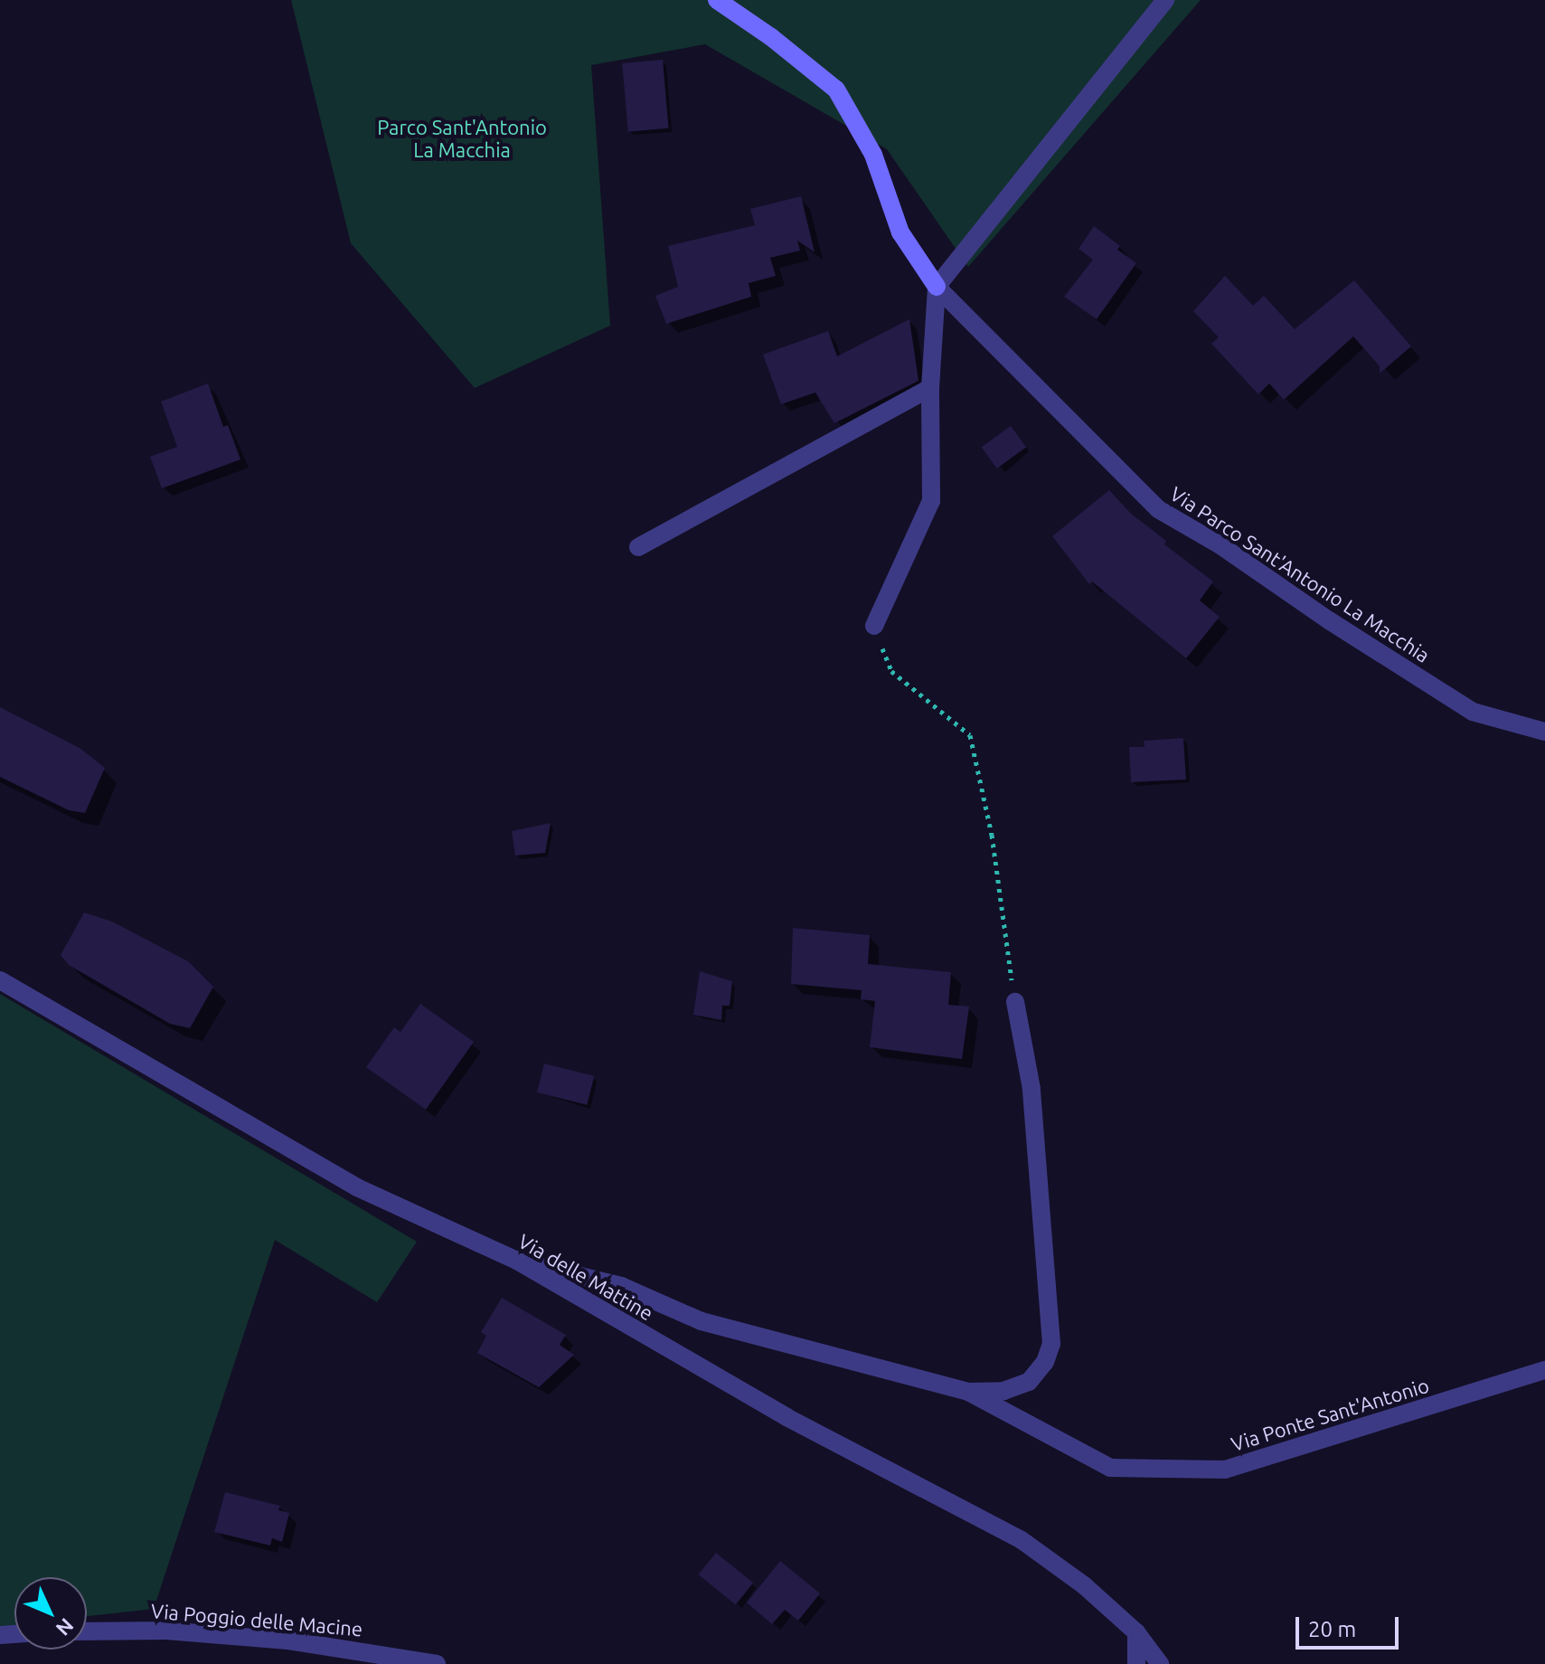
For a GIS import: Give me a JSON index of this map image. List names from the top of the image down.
{
  "streets": {
    "street": [
      "Via Parco Sant'Antonio La Macchia",
      "Via delle Mattine",
      "Via Ponte Sant'Antonio",
      "Via Poggio delle Macine"
    ]
  },
  "crossings": [
    ["Via delle Mattine", "Via Ponte Sant'Antonio"]
  ],
  "parks": ["Parco Sant'Antonio La Macchia"],
  "scale_bar": "20 m",
  "north": "bottom right"
}
